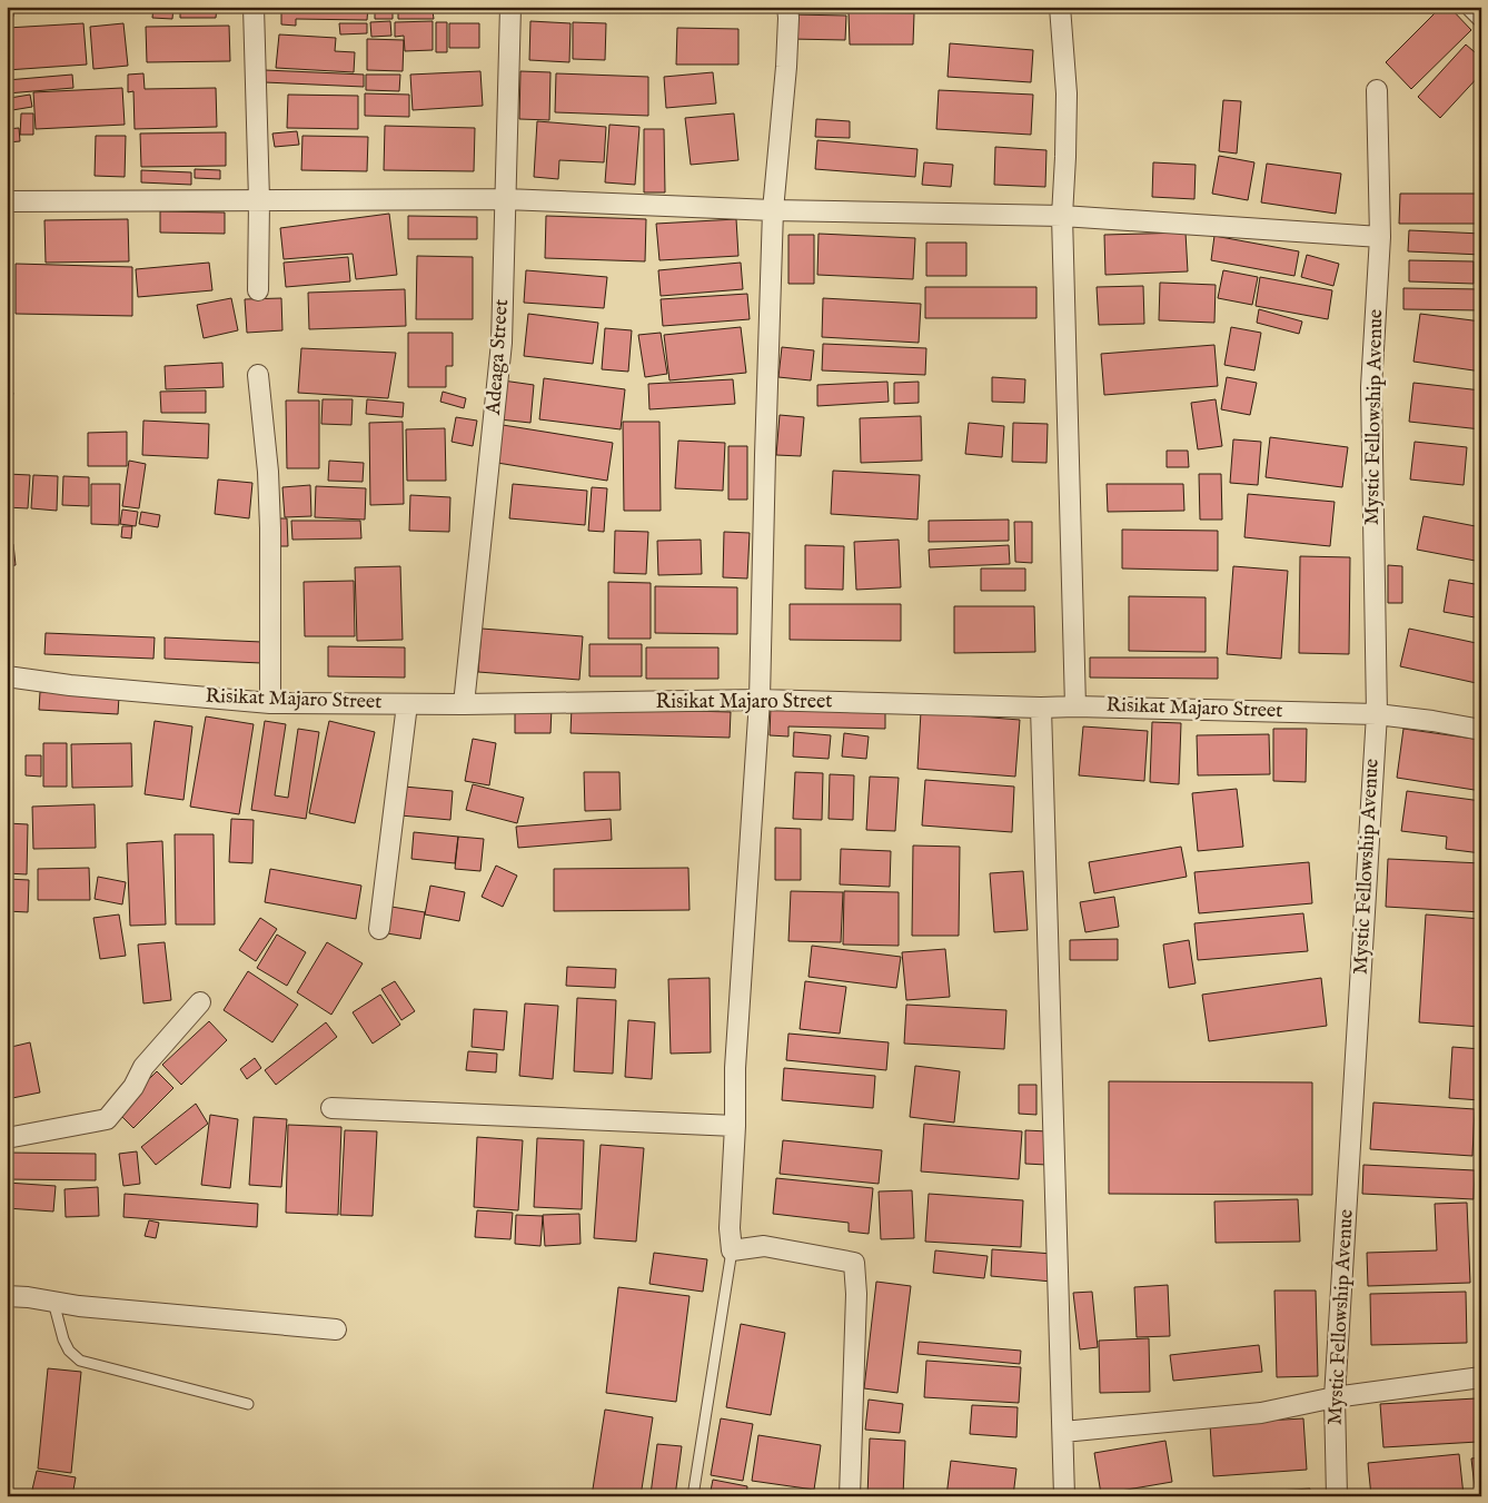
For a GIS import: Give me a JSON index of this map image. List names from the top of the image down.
{
  "streets": {
    "street": ["Adeaga Street", "Mystic Fellowship Avenue", "Risikat Majaro Street"]
  },
  "crossings": [
    ["Adeaga Street", "Risikat Majaro Street"],
    ["Mystic Fellowship Avenue", "Risikat Majaro Street"]
  ]
}
